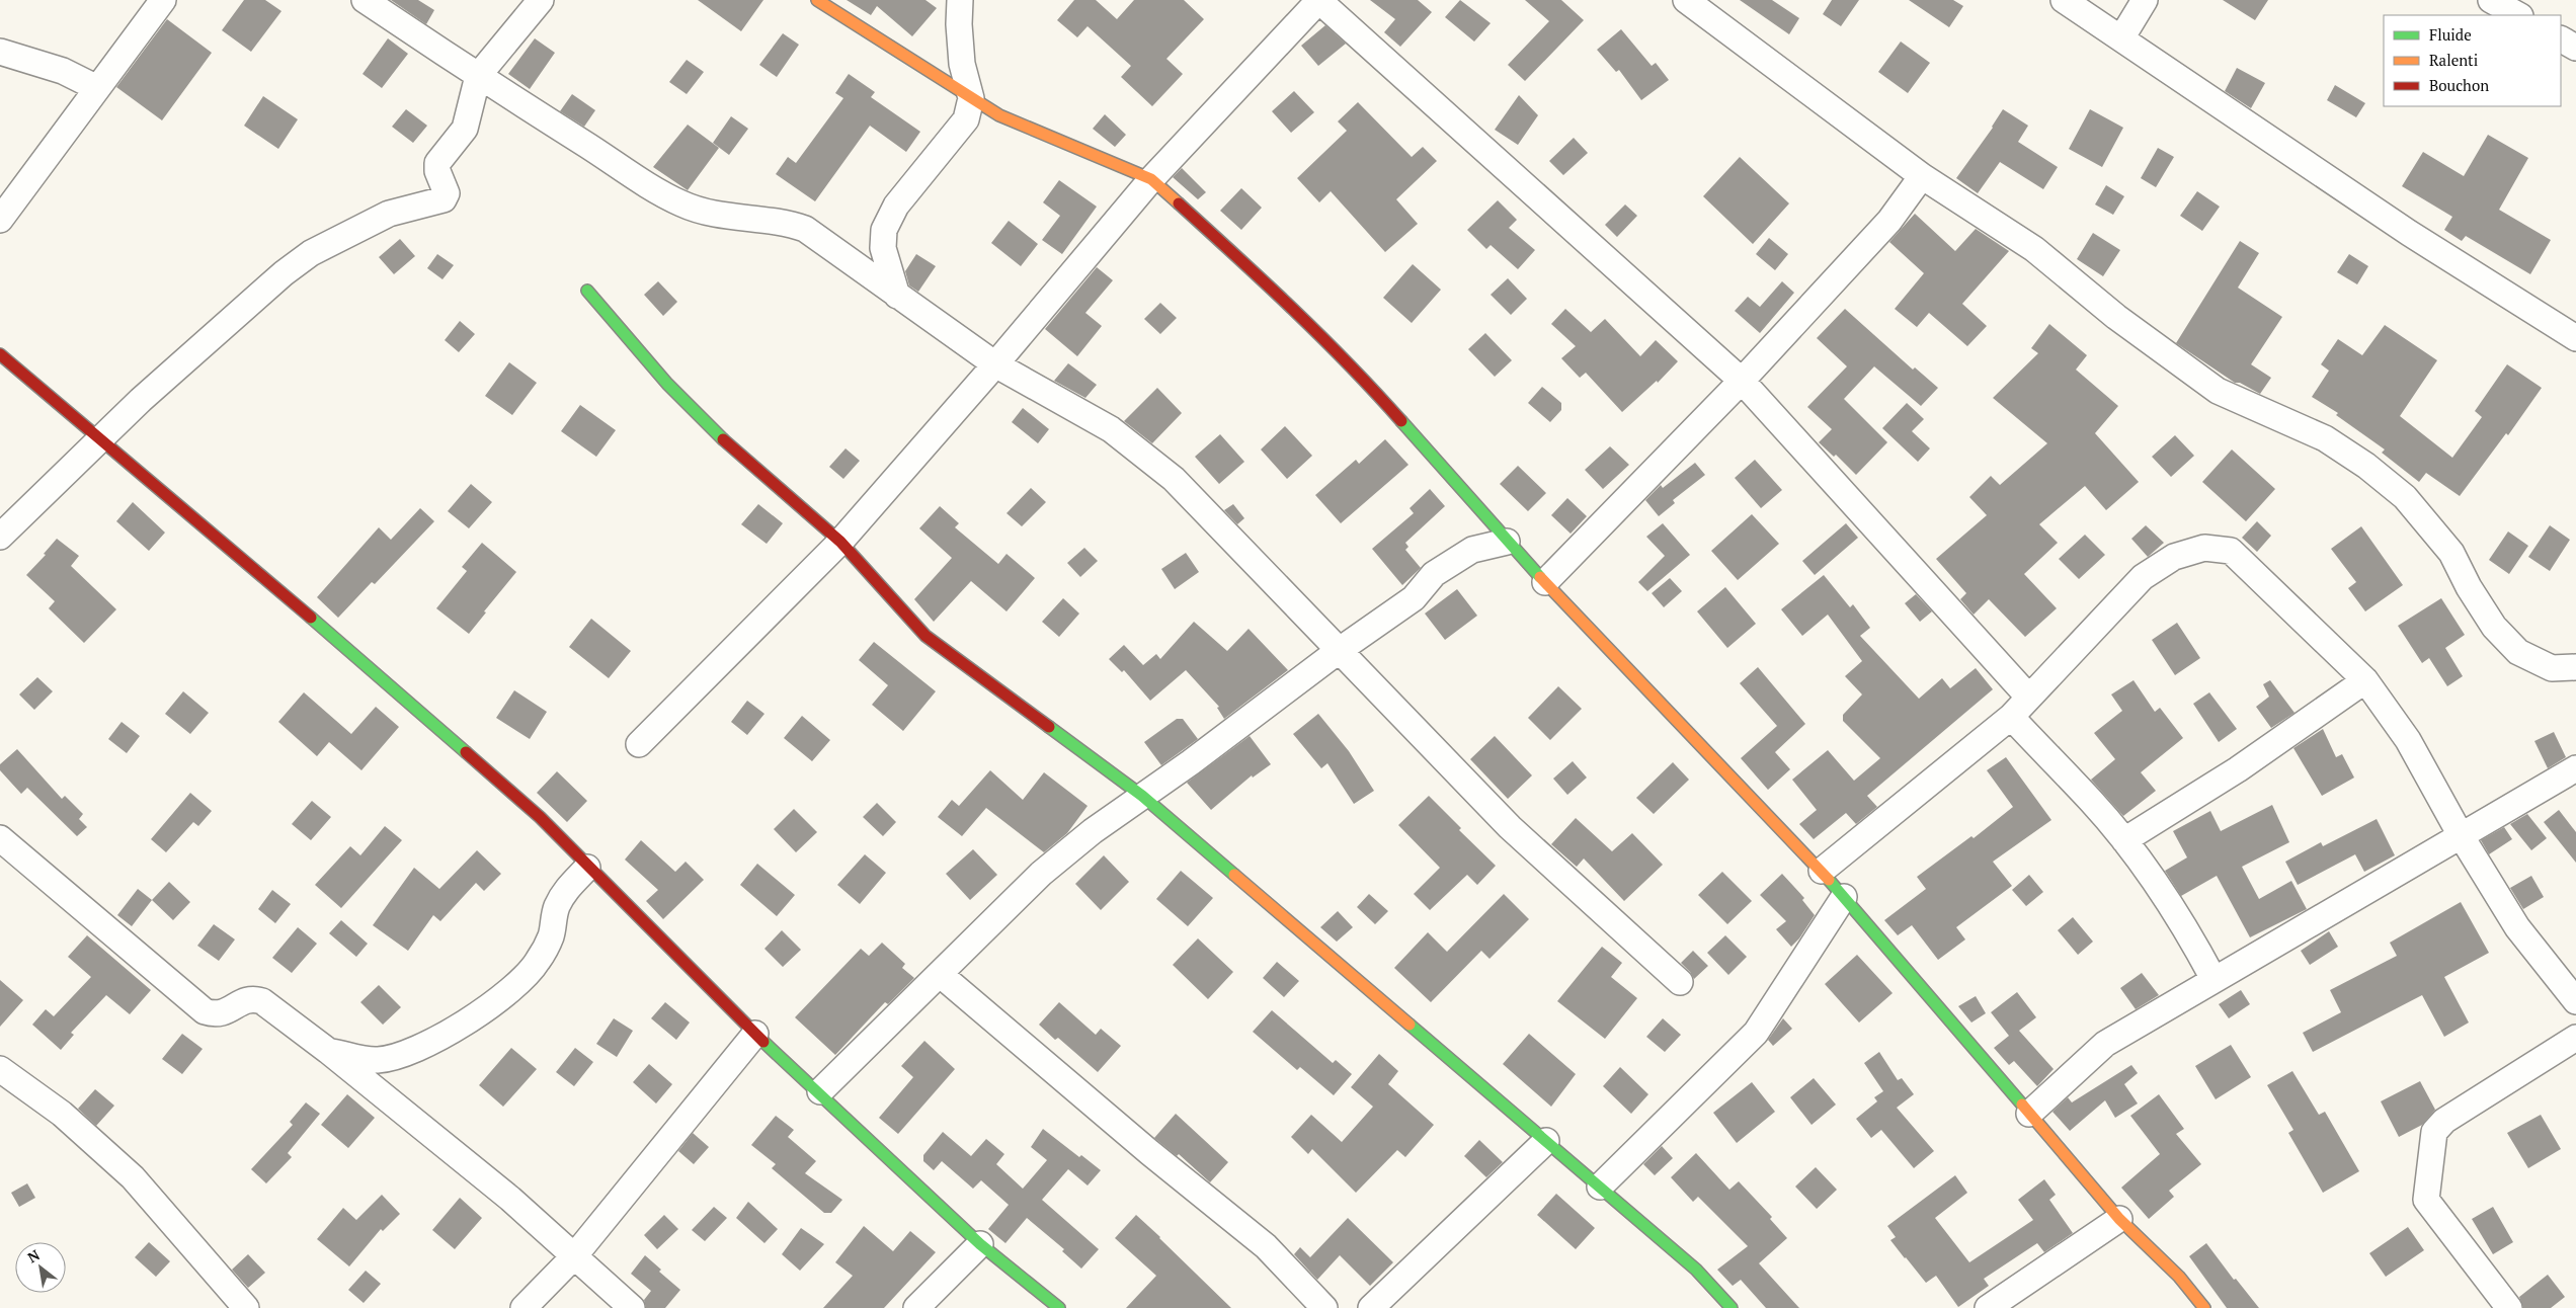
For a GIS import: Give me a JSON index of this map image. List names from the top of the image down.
{
  "legend": ["Fluide", "Ralenti", "Bouchon"],
  "north": "top left"
}
